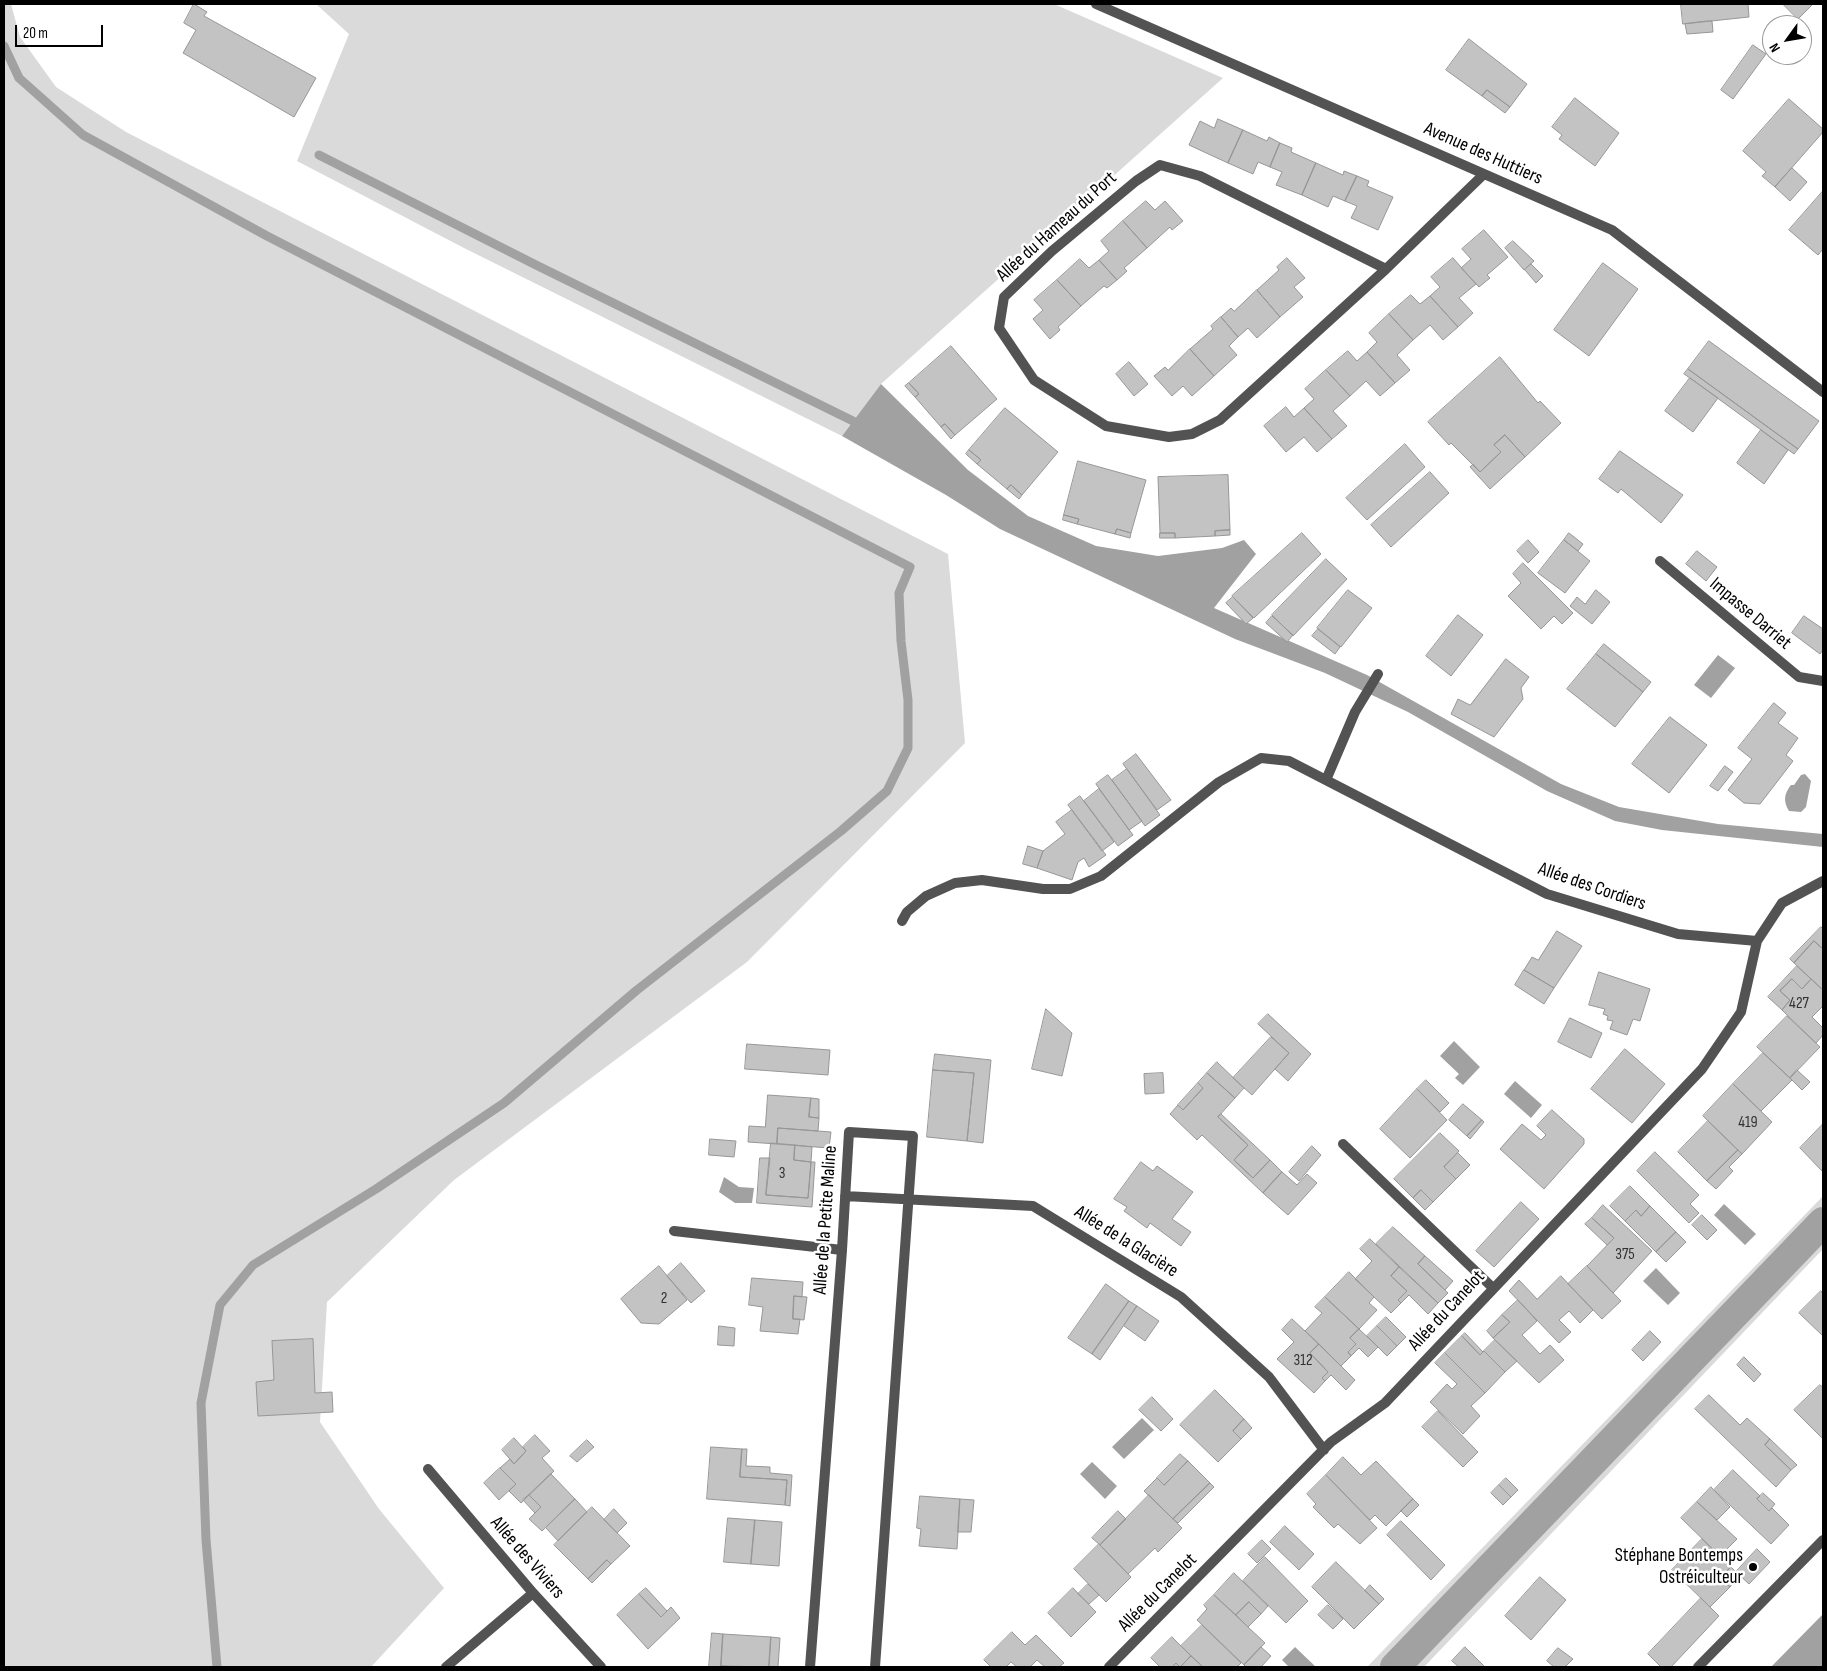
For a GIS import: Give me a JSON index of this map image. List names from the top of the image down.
{
  "streets": {
    "street": [
      "Avenue des Huttiers",
      "Allée du Hameau du Port",
      "Impasse Darriet",
      "Allée des Cordiers",
      "Allée de la Petite Maline",
      "Allée de la Glacière",
      "Allée du Canelot",
      "Allée des Viviers"
    ]
  },
  "crossings": [
    ["Avenue des Huttiers", "Allée du Hameau du Port"],
    ["Allée des Cordiers", "Allée du Canelot"],
    ["Allée de la Petite Maline", "Allée de la Glacière"],
    ["Allée de la Glacière", "Allée du Canelot"]
  ],
  "places": ["Stéphane Bontemps Ostréiculteur"],
  "house_numbers": [
    "427",
    "419",
    "3",
    "375",
    "2",
    "312"
  ],
  "scale_bar": "20 m",
  "north": "bottom left"
}
